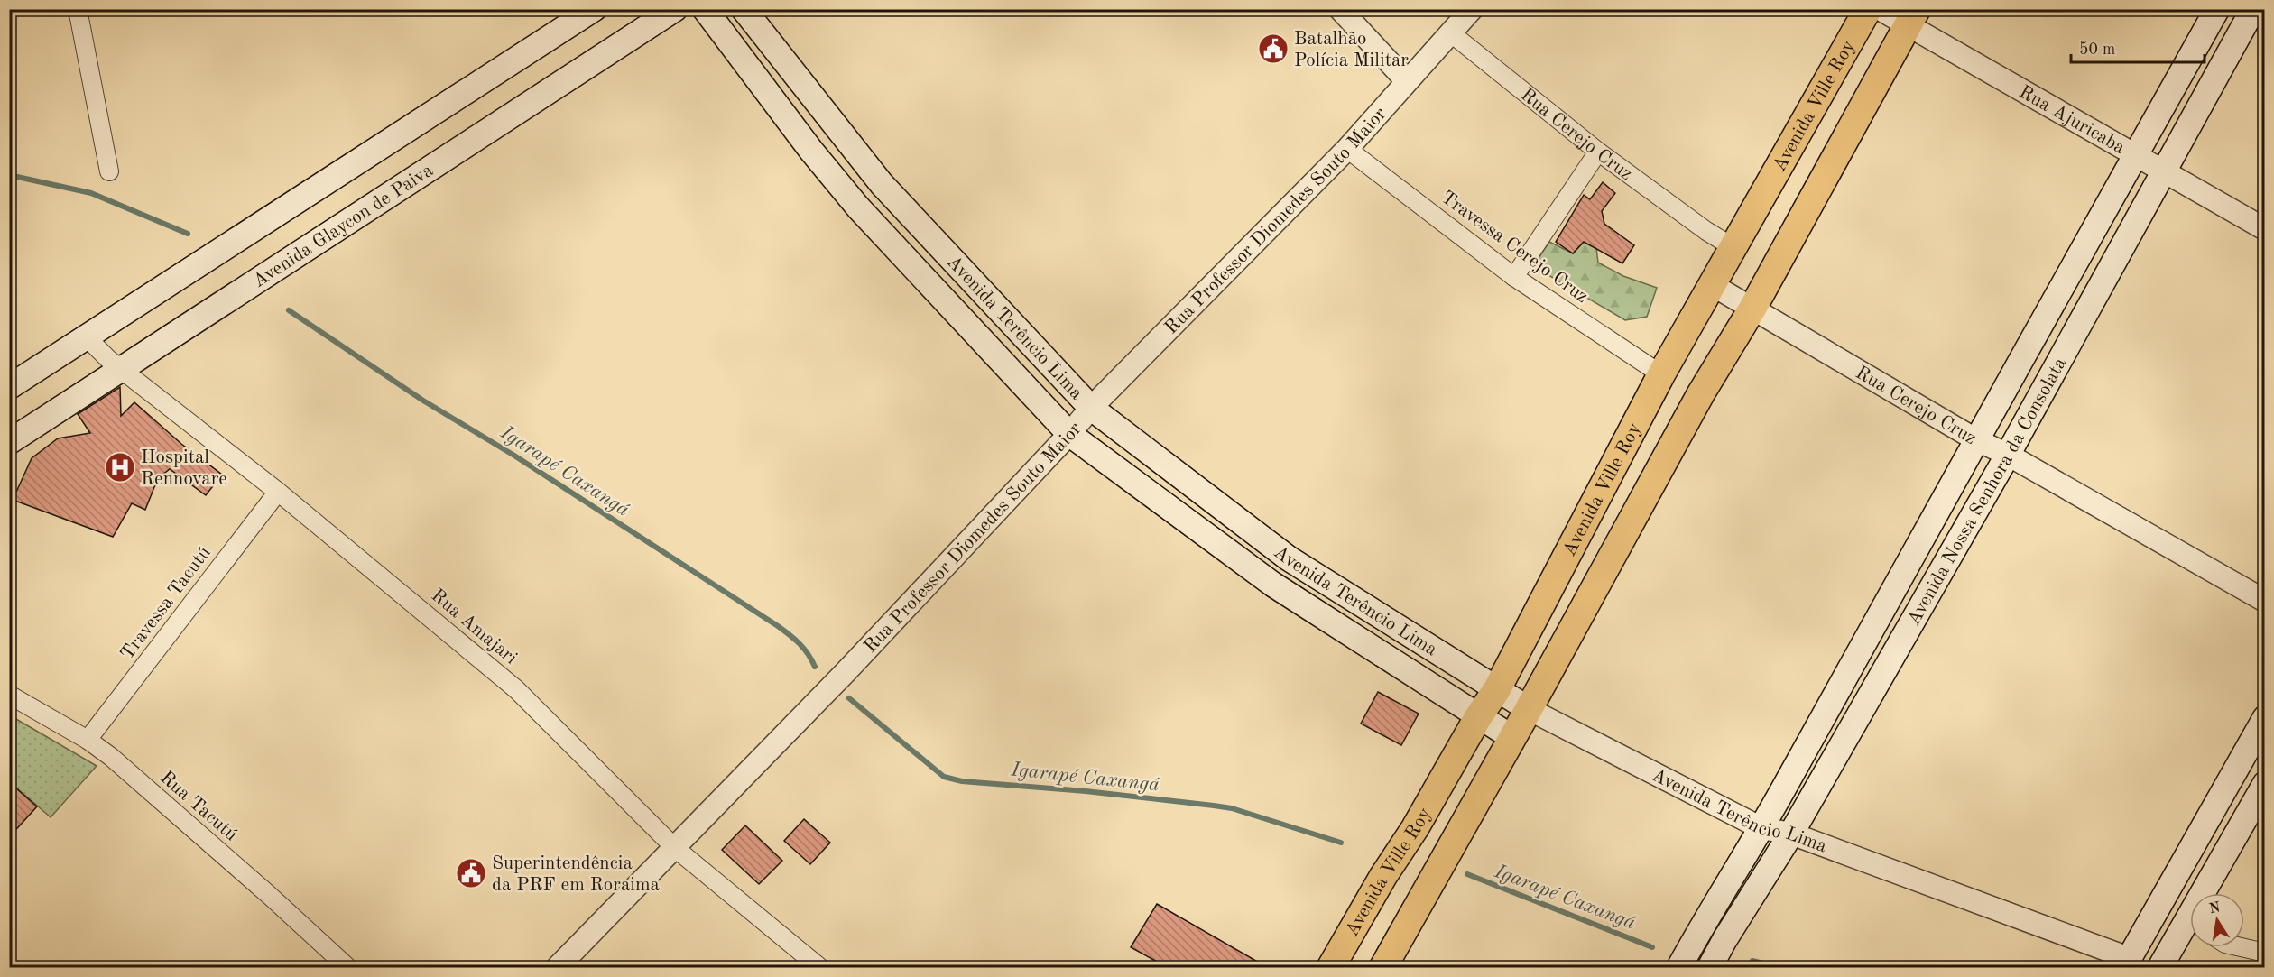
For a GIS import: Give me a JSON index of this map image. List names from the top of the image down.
{
  "streets": {
    "main road": [
      "Avenida Ville Roy",
      "Avenida Glaycon de Paiva",
      "Avenida Terêncio Lima",
      "Avenida Nossa Senhora da Consolata"
    ],
    "street": [
      "Rua Ajuricaba",
      "Rua Cerejo Cruz",
      "Rua Professor Diomedes Souto Maior",
      "Travessa Cerejo Cruz",
      "Travessa Tacutú",
      "Rua Amajari",
      "Rua Tacutú"
    ]
  },
  "crossings": [
    ["Avenida Ville Roy", "Rua Ajuricaba"],
    ["Avenida Ville Roy", "Rua Cerejo Cruz"],
    ["Avenida Ville Roy", "Travessa Cerejo Cruz"],
    ["Avenida Ville Roy", "Avenida Terêncio Lima"],
    ["Rua Ajuricaba", "Avenida Nossa Senhora da Consolata"],
    ["Rua Cerejo Cruz", "Rua Professor Diomedes Souto Maior"],
    ["Rua Cerejo Cruz", "Avenida Nossa Senhora da Consolata"],
    ["Rua Professor Diomedes Souto Maior", "Travessa Cerejo Cruz"],
    ["Rua Professor Diomedes Souto Maior", "Avenida Terêncio Lima"],
    ["Rua Professor Diomedes Souto Maior", "Rua Amajari"],
    ["Avenida Glaycon de Paiva", "Rua Amajari"],
    ["Avenida Terêncio Lima", "Avenida Nossa Senhora da Consolata"],
    ["Travessa Tacutú", "Rua Amajari"],
    ["Travessa Tacutú", "Rua Tacutú"]
  ],
  "water": ["Igarapé Caxangá"],
  "places": {
    "public building": ["Batalhão Polícia Militar", "Superintendência da PRF em Roraima"],
    "hospital": ["Hospital Rennovare"]
  },
  "scale_bar": "50 m",
  "north": "top"
}
